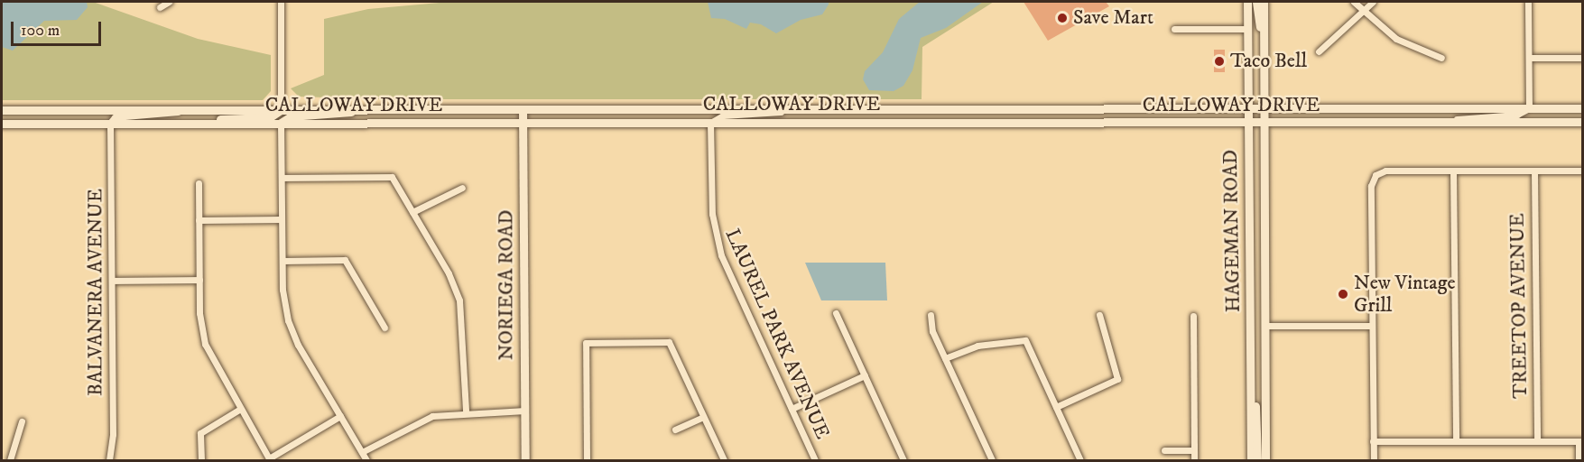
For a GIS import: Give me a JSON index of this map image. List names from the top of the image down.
{
  "streets": {
    "main road": ["CALLOWAY DRIVE", "HAGEMAN ROAD", "NORIEGA ROAD"],
    "street": ["BALVANERA AVENUE", "TREETOP AVENUE", "LAUREL PARK AVENUE"]
  },
  "crossings": [
    ["CALLOWAY DRIVE", "HAGEMAN ROAD"],
    ["CALLOWAY DRIVE", "NORIEGA ROAD"],
    ["CALLOWAY DRIVE", "BALVANERA AVENUE"],
    ["CALLOWAY DRIVE", "LAUREL PARK AVENUE"]
  ],
  "places": ["Save Mart", "Taco Bell", "New Vintage Grill"],
  "scale_bar": "100 m"
}
